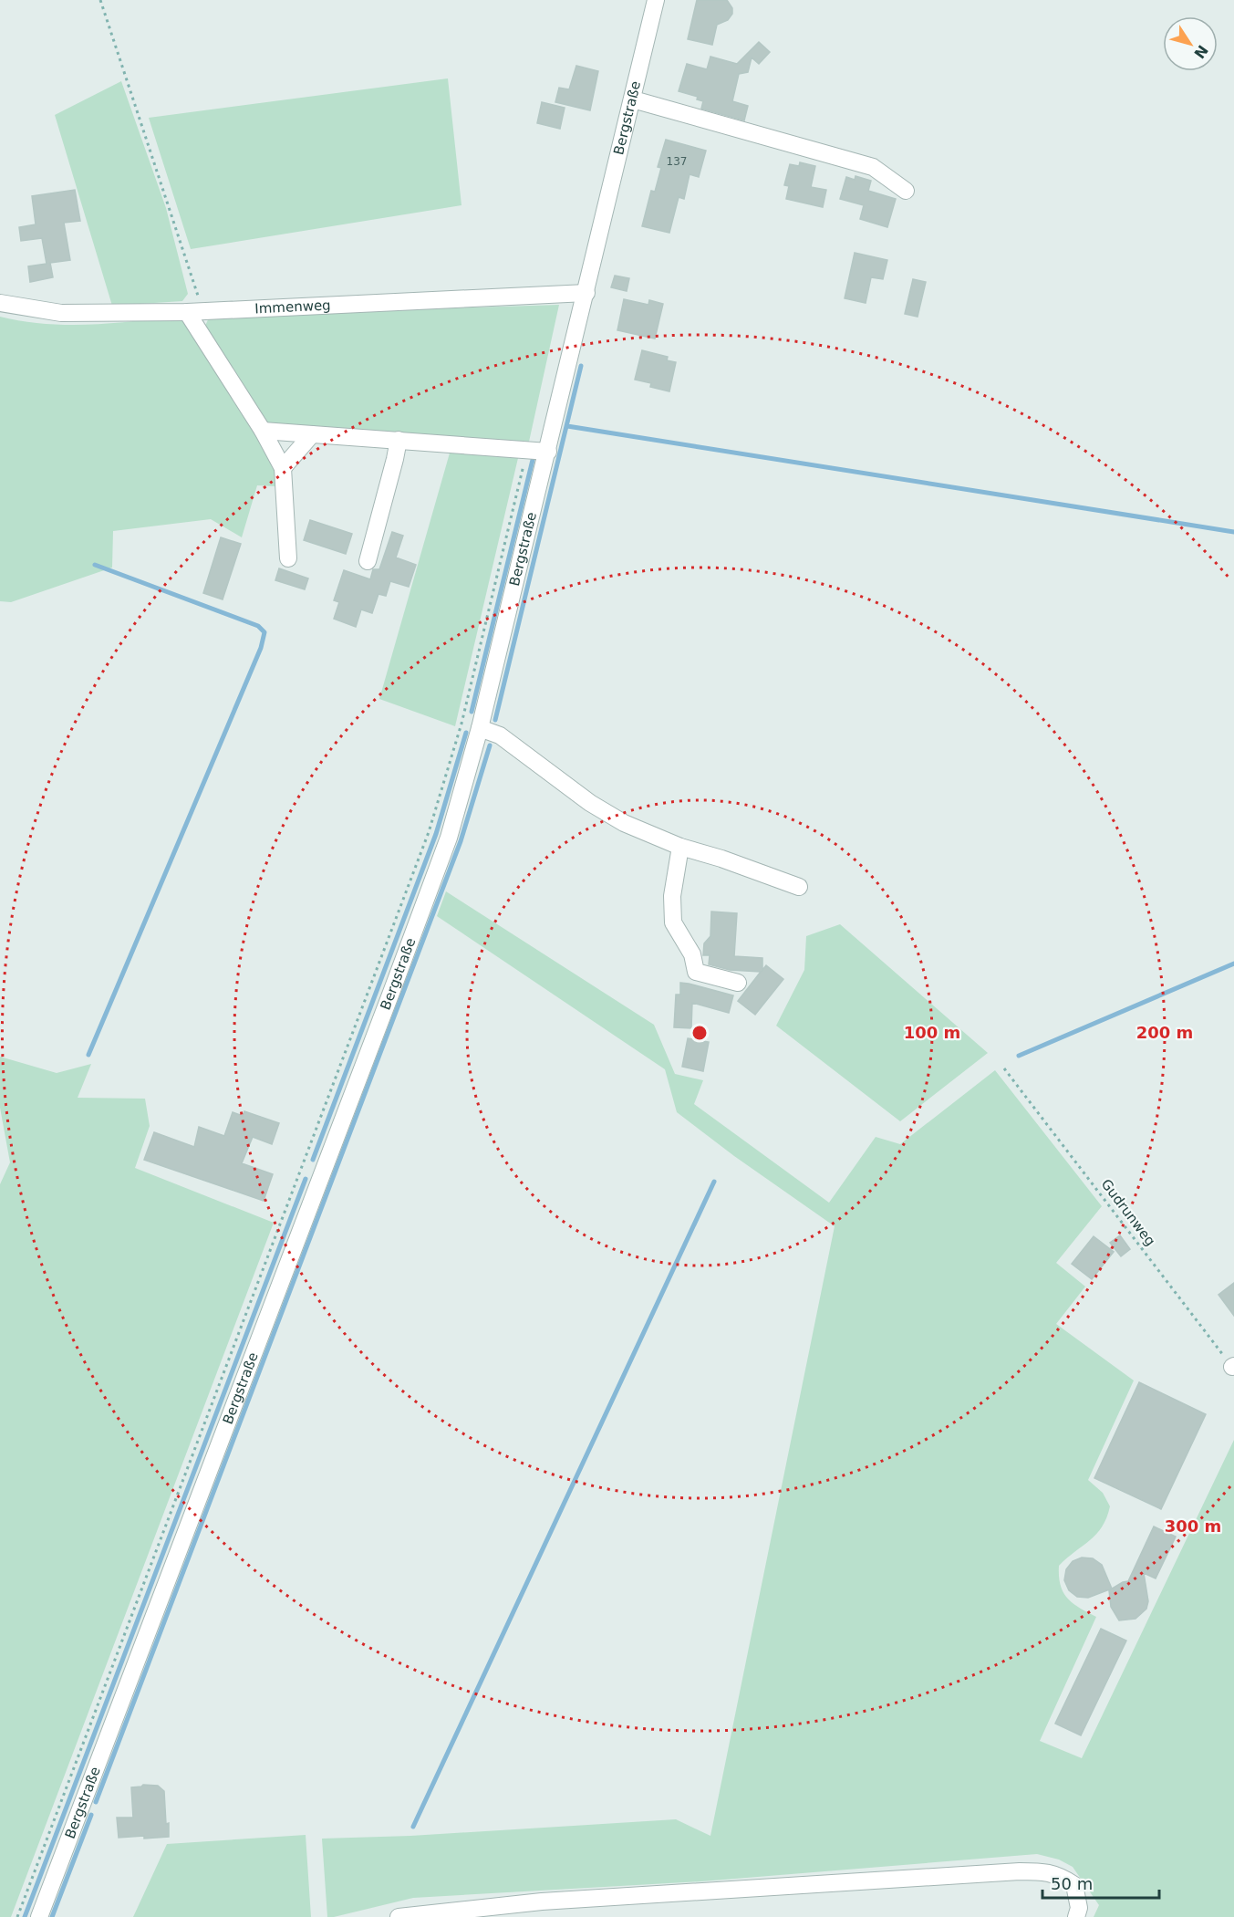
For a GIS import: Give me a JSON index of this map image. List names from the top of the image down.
{
  "streets": {
    "street": ["Bergstraße", "Immenweg"],
    "path": ["Gudrunweg"]
  },
  "crossings": [
    ["Bergstraße", "Immenweg"]
  ],
  "house_numbers": ["137"],
  "scale_bar": "50 m",
  "north": "bottom right",
  "rings": ["100 m", "200 m", "300 m"]
}
